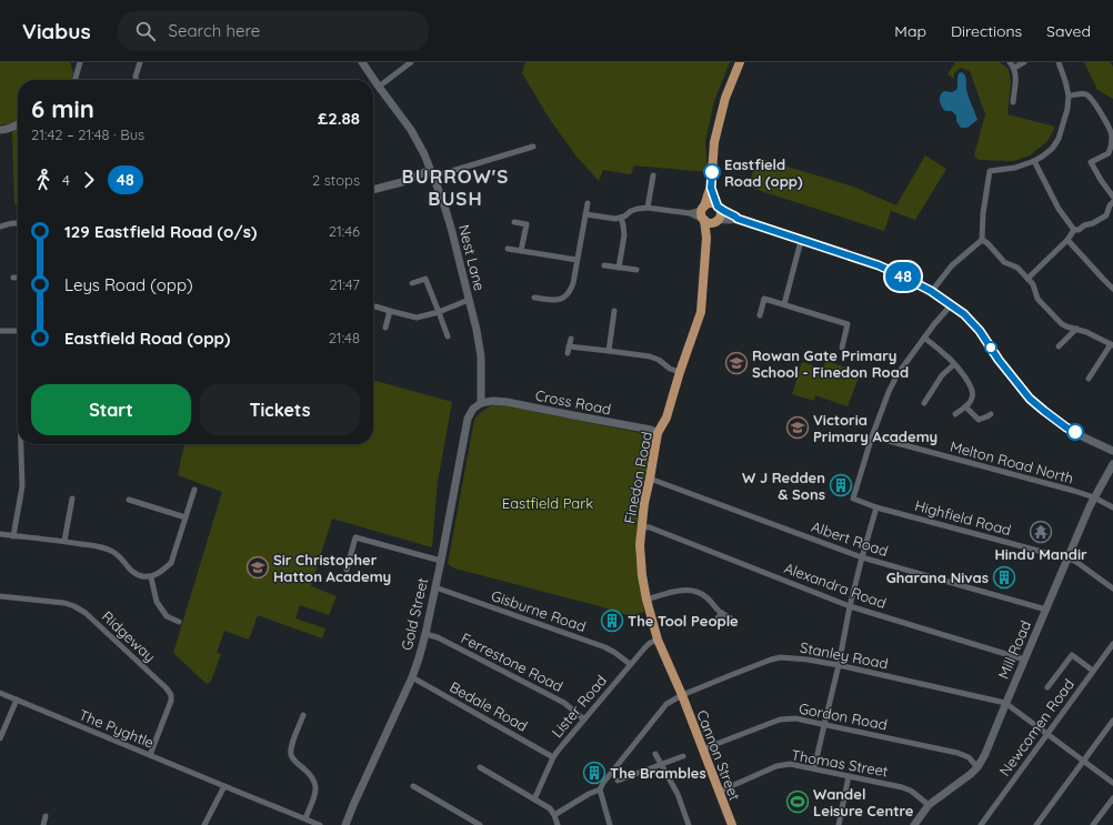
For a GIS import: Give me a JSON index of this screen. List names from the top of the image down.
{
  "streets": {
    "main road": ["Finedon Road", "Cannon Street"],
    "street": [
      "Nest Lane",
      "Cross Road",
      "Melton Road North",
      "Highfield Road",
      "Albert Road",
      "Alexandra Road",
      "Gisburne Road",
      "Gold Street",
      "Ridgeway",
      "Mill Road",
      "Stanley Road",
      "Ferrestone Road",
      "Bedale Road",
      "Lister Road",
      "Gordon Road",
      "Newcomen Road",
      "The Pyghtle",
      "Thomas Street"
    ]
  },
  "crossings": [
    ["Nest Lane", "Cross Road"],
    ["Nest Lane", "Gold Street"],
    ["Cross Road", "Finedon Road"],
    ["Cross Road", "Gold Street"],
    ["Melton Road North", "Highfield Road"],
    ["Melton Road North", "Mill Road"],
    ["Finedon Road", "Albert Road"],
    ["Finedon Road", "Alexandra Road"],
    ["Finedon Road", "Stanley Road"],
    ["Finedon Road", "Lister Road"],
    ["Finedon Road", "Cannon Street"],
    ["Highfield Road", "Mill Road"],
    ["Albert Road", "Mill Road"],
    ["Alexandra Road", "Mill Road"],
    ["Gisburne Road", "Gold Street"],
    ["Gisburne Road", "Lister Road"],
    ["Gold Street", "Ferrestone Road"],
    ["Gold Street", "Bedale Road"],
    ["Ridgeway", "The Pyghtle"],
    ["Mill Road", "Stanley Road"],
    ["Mill Road", "Gordon Road"],
    ["Mill Road", "Thomas Street"],
    ["Stanley Road", "Cannon Street"],
    ["Ferrestone Road", "Lister Road"],
    ["Bedale Road", "Lister Road"],
    ["Gordon Road", "Cannon Street"],
    ["Cannon Street", "Thomas Street"]
  ],
  "districts": ["BURROW'S BUSH"],
  "parks": ["Eastfield Park"],
  "places": {
    "other": ["Eastfield Road (opp)"],
    "school or university": ["Rowan Gate Primary School - Finedon Road", "Victoria Primary Academy", "Sir Christopher Hatton Academy"],
    "building": [
      "W J Redden & Sons",
      "Gharana Nivas",
      "The Tool People",
      "The Brambles"
    ],
    "temple": ["Hindu Mandir"],
    "sports": ["Wandel Leisure Centre"]
  },
  "lines": ["bus line 48"],
  "page": {
    "header": "Viabus",
    "search": "Search here",
    "nav": ["Map", "Directions", "Saved"],
    "on_map": "48",
    "heading": ["6 min", "21:42 – 21:48 · Bus", "£2.88"],
    "legs": ["4", "48", "2 stops"],
    "list": [
      {
        "name": "129 Eastfield Road (o/s)",
        "value": "21:46"
      },
      {
        "name": "Leys Road (opp)",
        "value": "21:47"
      },
      {
        "name": "Eastfield Road (opp)",
        "value": "21:48"
      }
    ],
    "buttons": ["Start", "Tickets"]
  }
}
